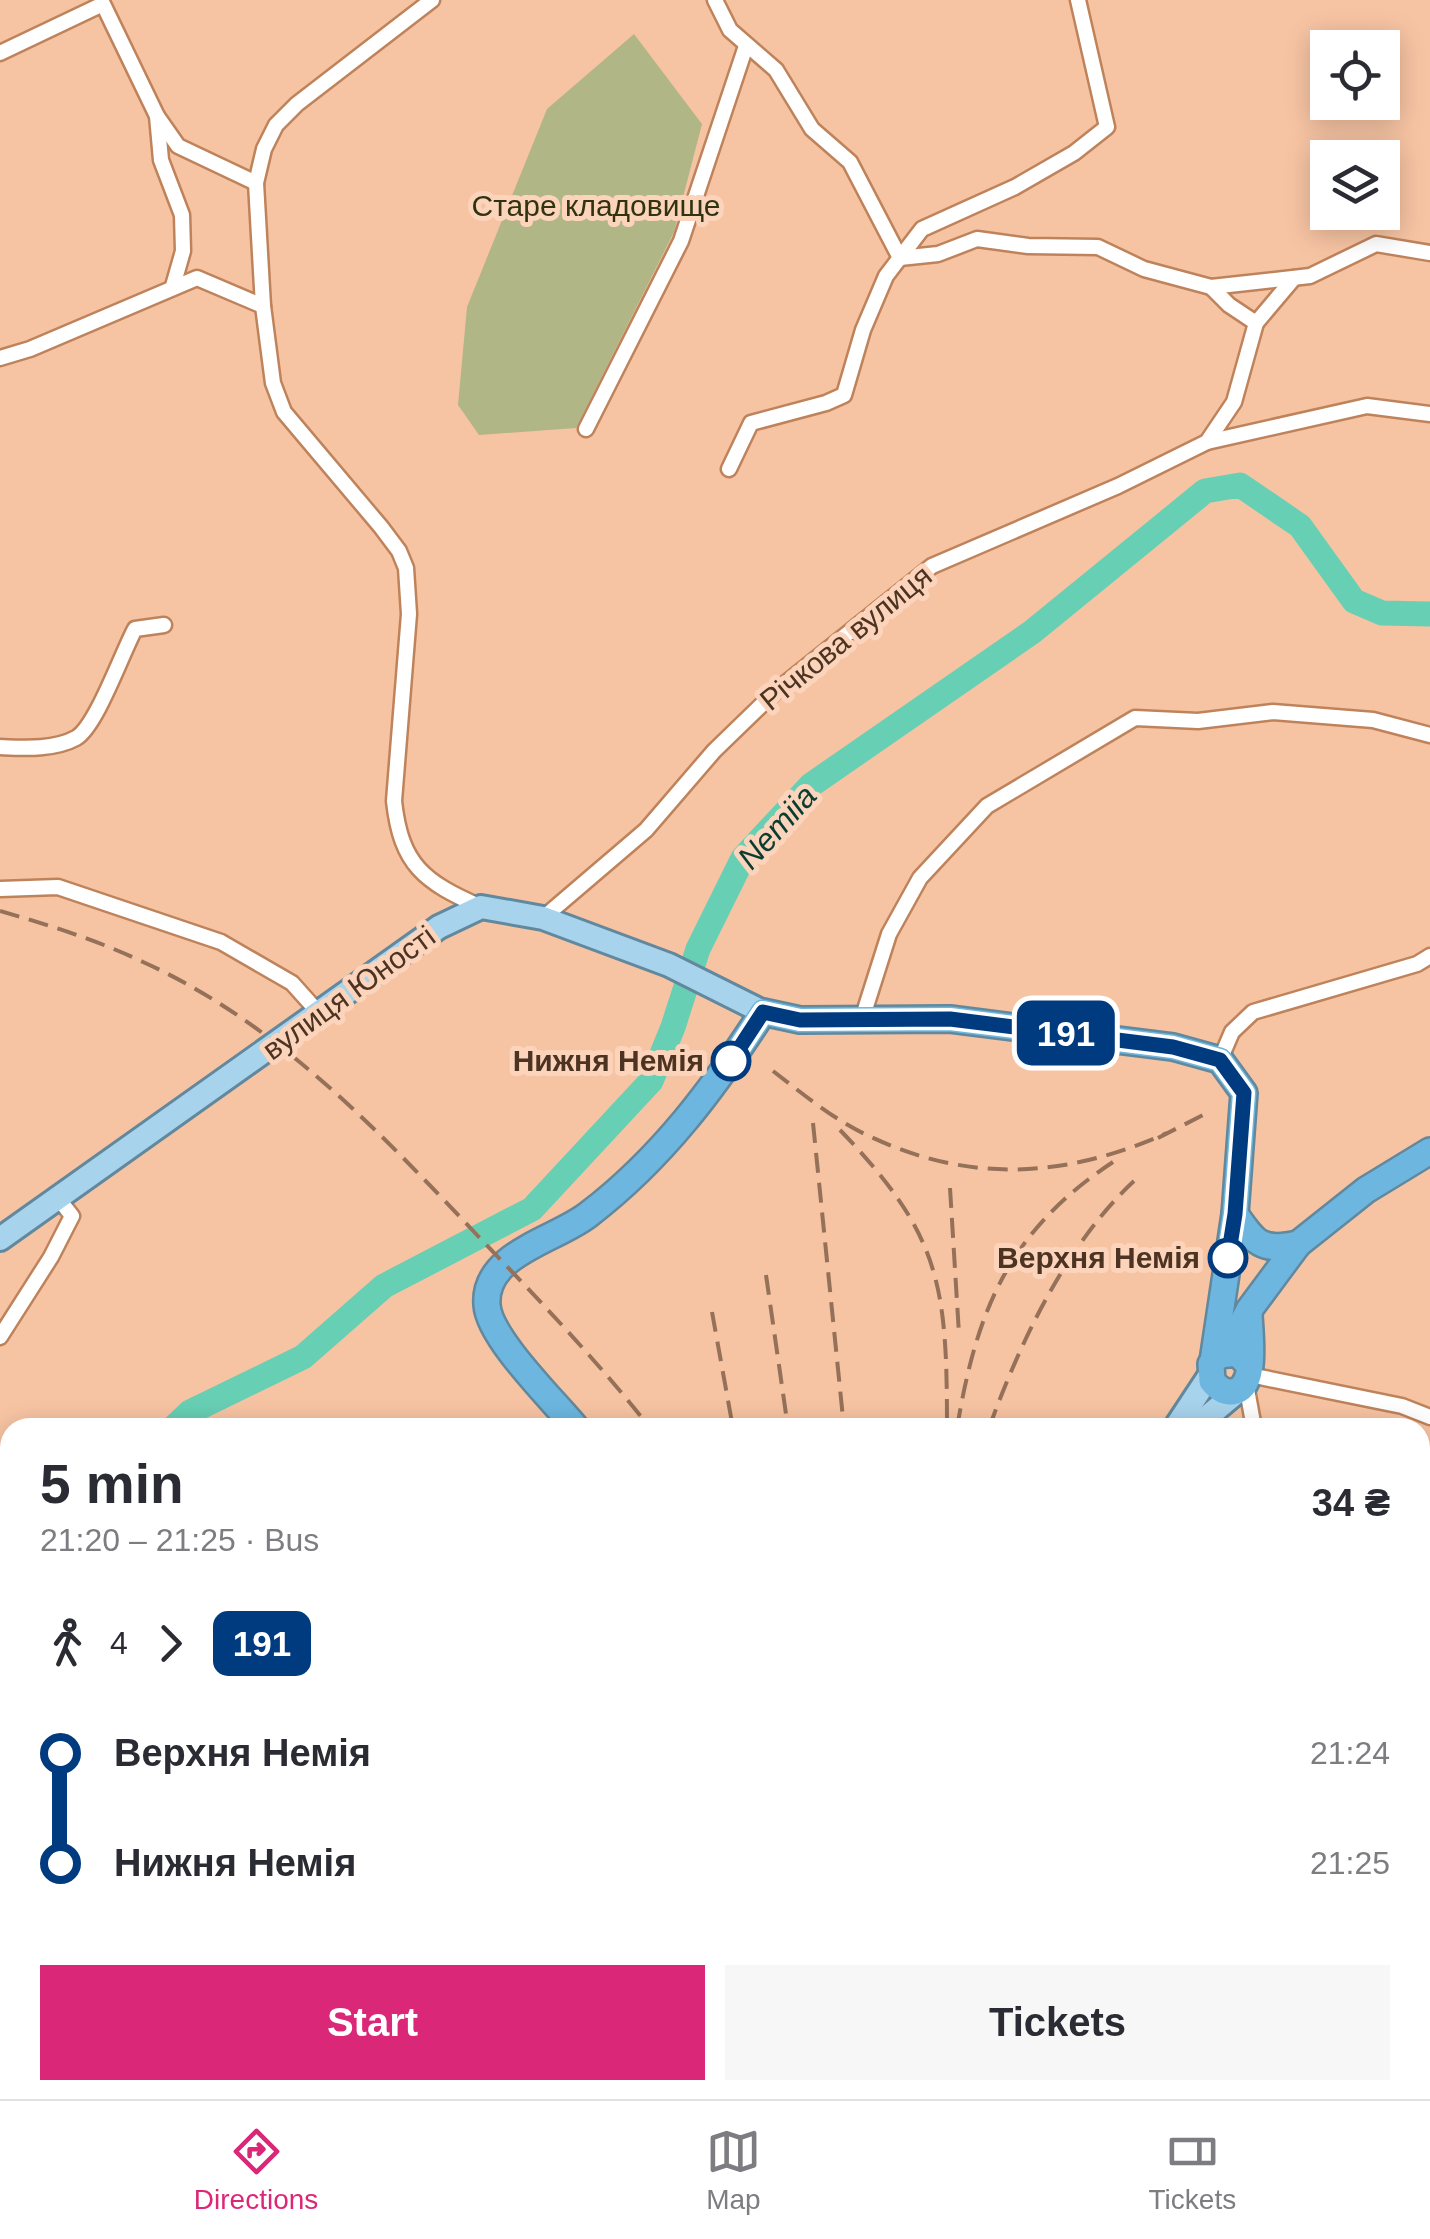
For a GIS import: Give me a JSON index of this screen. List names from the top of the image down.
{
  "streets": {
    "main road": ["вулиця Юності"],
    "street": ["Річкова вулиця"]
  },
  "water": ["Nemiia"],
  "parks": ["Старе кладовище"],
  "places": ["Нижня Немія", "Верхня Немія"],
  "lines": ["bus line 191"],
  "page": {
    "on_map": "191",
    "heading": ["5 min", "21:20 – 21:25 · Bus", "34 ₴"],
    "legs": ["4", "191"],
    "list": [
      {
        "name": "Верхня Немія",
        "value": "21:24"
      },
      {
        "name": "Нижня Немія",
        "value": "21:25"
      }
    ],
    "buttons": ["Start", "Tickets"],
    "tabs": ["Directions", "Map", "Tickets"]
  }
}
